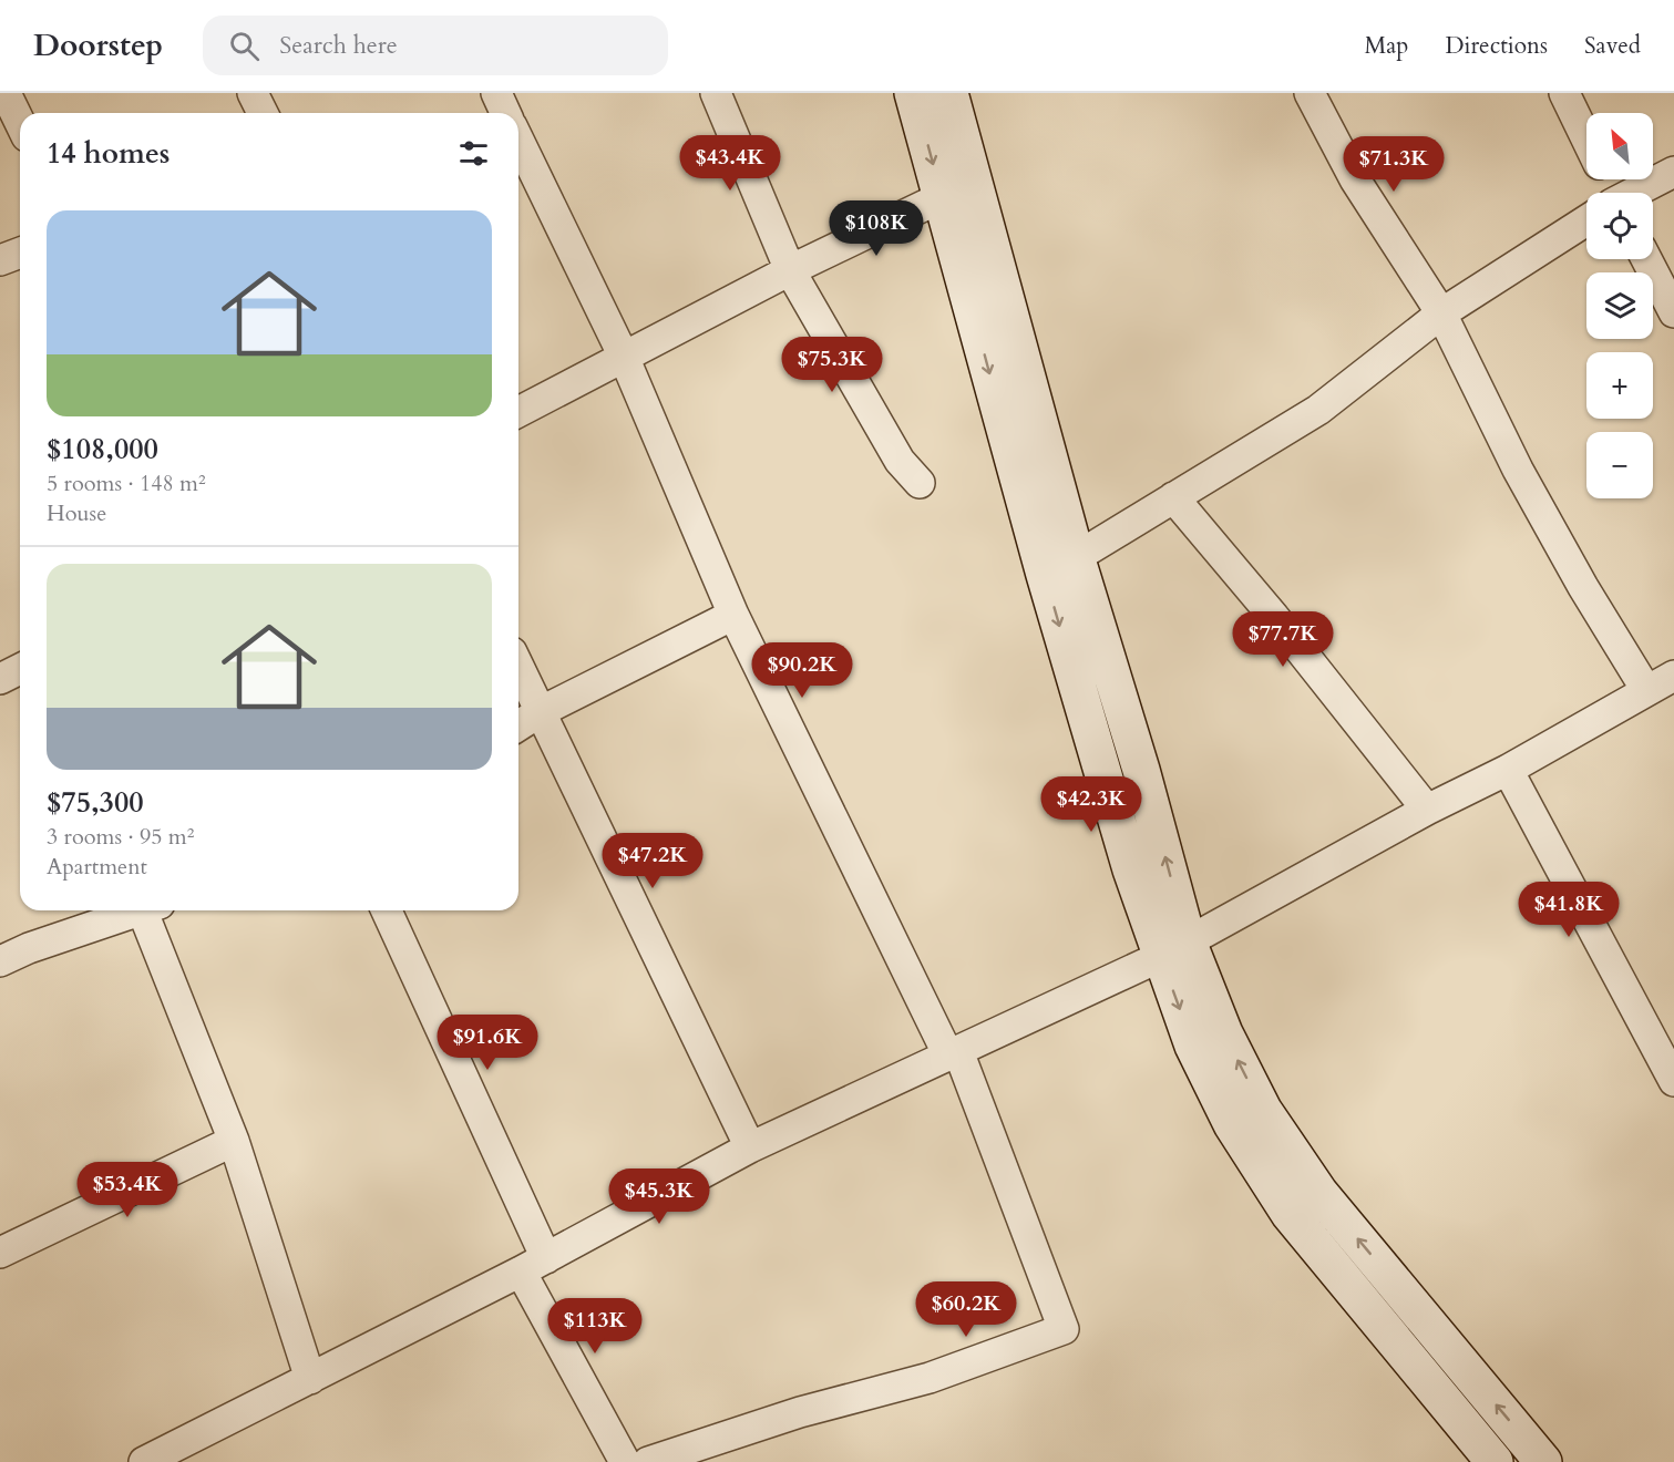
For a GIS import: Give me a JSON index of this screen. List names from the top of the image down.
{
  "north": "top left",
  "page": {
    "header": "Doorstep",
    "search": "Search here",
    "nav": ["Map", "Directions", "Saved"],
    "map_buttons": ["+", "−"],
    "heading": "14 homes",
    "price": [
      "$43.4K",
      "$71.3K",
      "$108K",
      "$75.3K",
      "$77.7K",
      "$90.2K",
      "$42.3K",
      "$47.2K",
      "$41.8K",
      "$91.6K",
      "$53.4K",
      "$45.3K",
      "$60.2K",
      "$113K"
    ],
    "list": [
      {
        "name": "$108,000",
        "note": "5 rooms · 148 m² · House"
      },
      {
        "name": "$75,300",
        "note": "3 rooms · 95 m² · Apartment"
      }
    ]
  }
}
